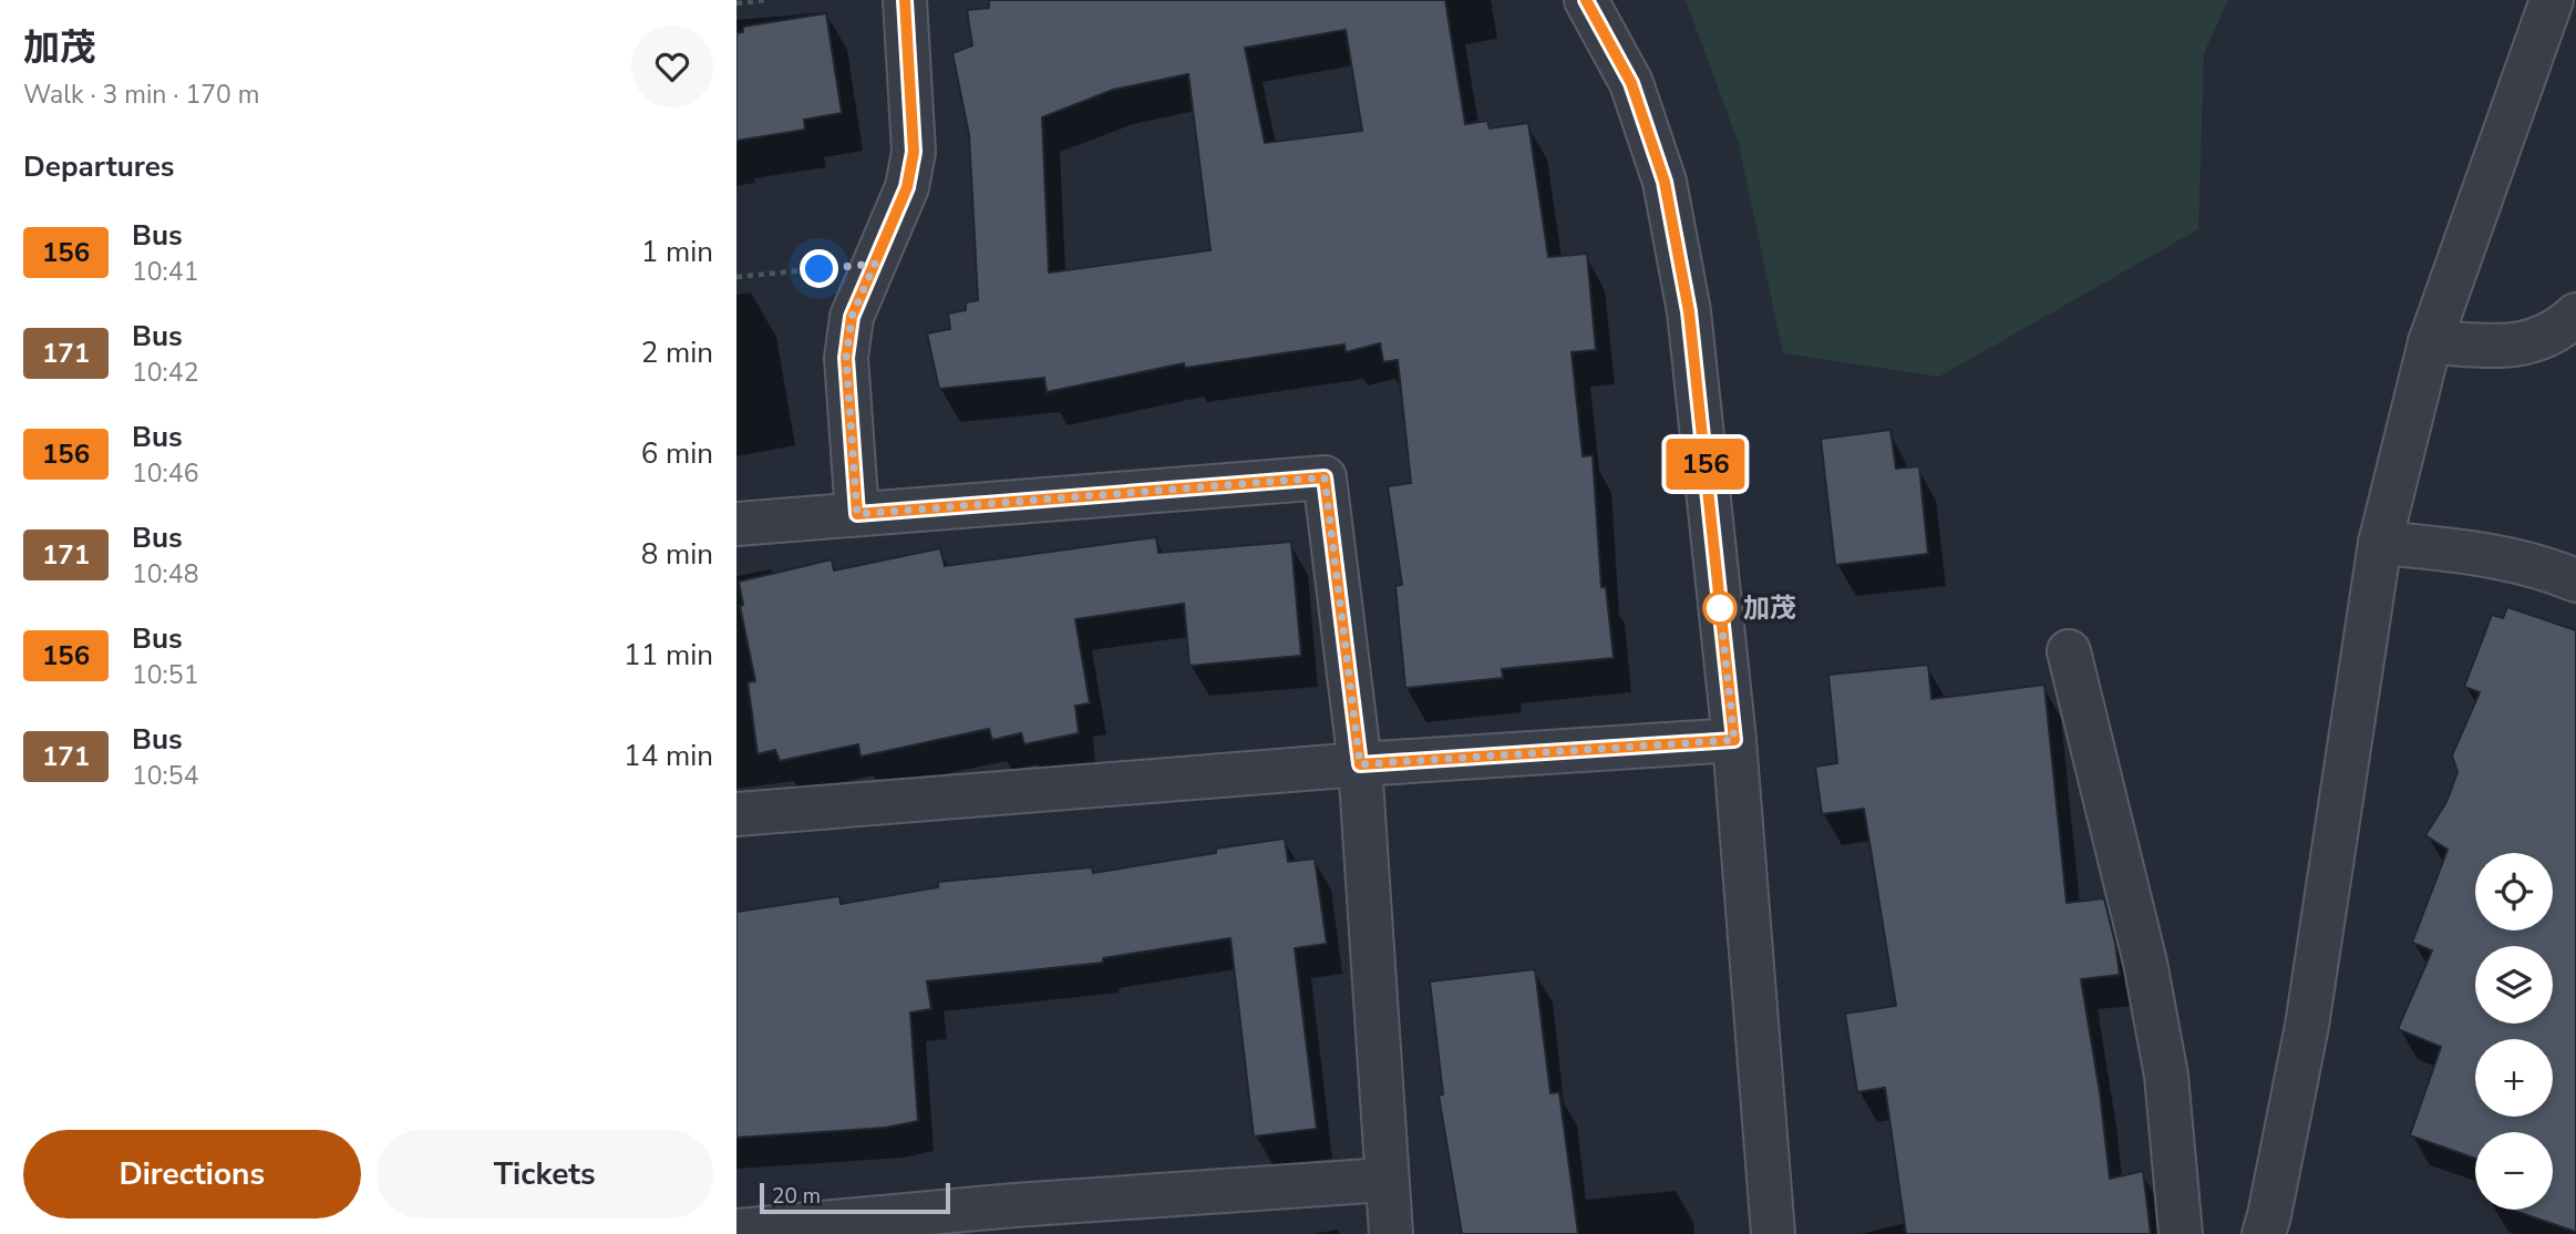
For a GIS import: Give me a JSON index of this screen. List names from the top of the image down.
{
  "places": ["加茂"],
  "lines": ["bus line 156"],
  "scale_bar": "20 m",
  "page": {
    "heading": [
      ["加茂", "Walk · 3 min · 170 m"],
      "Departures"
    ],
    "on_map": "156",
    "list": [
      {
        "mark": "156",
        "name": "Bus",
        "note": "10:41",
        "value": "1 min"
      },
      {
        "mark": "171",
        "name": "Bus",
        "note": "10:42",
        "value": "2 min"
      },
      {
        "mark": "156",
        "name": "Bus",
        "note": "10:46",
        "value": "6 min"
      },
      {
        "mark": "171",
        "name": "Bus",
        "note": "10:48",
        "value": "8 min"
      },
      {
        "mark": "156",
        "name": "Bus",
        "note": "10:51",
        "value": "11 min"
      },
      {
        "mark": "171",
        "name": "Bus",
        "note": "10:54",
        "value": "14 min"
      }
    ],
    "map_buttons": ["+", "−"],
    "buttons": ["Directions", "Tickets"],
    "scale": "20 m"
  }
}
